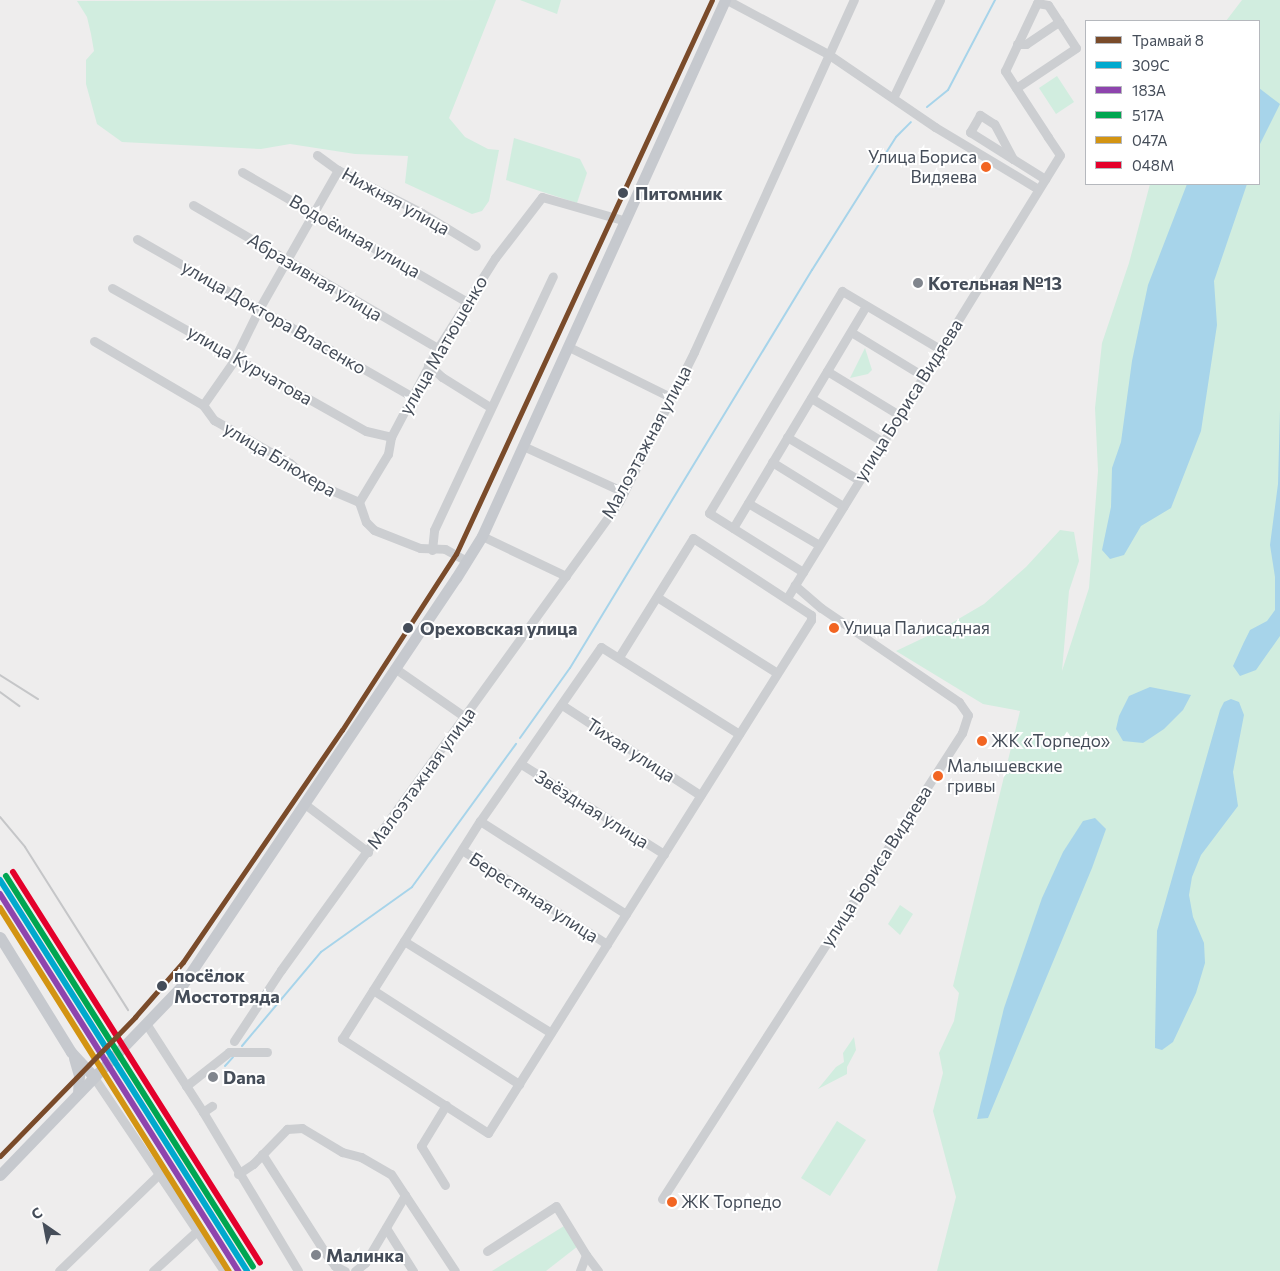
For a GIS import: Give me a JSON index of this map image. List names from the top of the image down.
{
  "streets": {
    "street": [
      "Нижняя улица",
      "Водоёмная улица",
      "Абразивная улица",
      "улица Доктора Власенко",
      "улица Матюшенко",
      "улица Курчатова",
      "улица Бориса Видяева",
      "Малоэтажная улица",
      "улица Блюхера",
      "Тихая улица",
      "Звёздная улица",
      "Берестяная улица"
    ]
  },
  "crossings": [
    ["Водоёмная улица", "улица Матюшенко"],
    ["Абразивная улица", "улица Матюшенко"],
    ["улица Доктора Власенко", "улица Матюшенко"],
    ["улица Матюшенко", "улица Курчатова"],
    ["улица Матюшенко", "улица Блюхера"]
  ],
  "places": [
    "Улица Бориса Видяева",
    "Питомник",
    "Котельная №13",
    "Ореховская улица",
    "Улица Палисадная",
    "ЖК «Торпедо»",
    "Малышевские гривы",
    "посёлок Мостотряда",
    "Dana",
    "ЖК Торпедо",
    "Малинка"
  ],
  "lines": [
    "tram line 8",
    "transit line 048М",
    "transit line 517А",
    "transit line 309С",
    "transit line 183А",
    "transit line 047А"
  ],
  "legend": [
    "Трамвай 8",
    "309С",
    "183А",
    "517А",
    "047А",
    "048М"
  ],
  "north": "top left"
}
